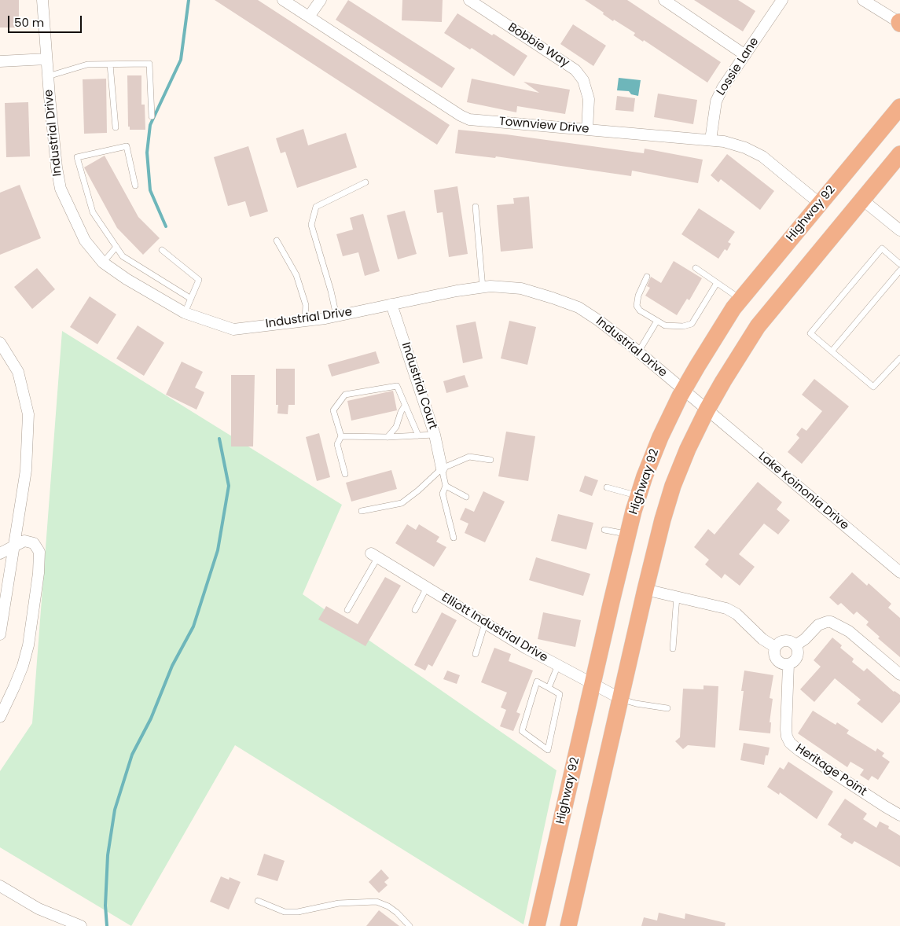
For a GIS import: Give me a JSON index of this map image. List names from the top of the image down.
{
  "streets": {
    "main road": ["Highway 92"],
    "street": [
      "Bobbie Way",
      "Lossie Lane",
      "Townview Drive",
      "Industrial Drive",
      "Industrial Court",
      "Lake Koinonia Drive",
      "Elliott Industrial Drive",
      "Heritage Point"
    ]
  },
  "crossings": [
    ["Bobbie Way", "Townview Drive"],
    ["Lossie Lane", "Townview Drive"],
    ["Townview Drive", "Highway 92"],
    ["Industrial Drive", "Highway 92"],
    ["Industrial Drive", "Industrial Court"],
    ["Industrial Drive", "Lake Koinonia Drive"],
    ["Highway 92", "Elliott Industrial Drive"]
  ],
  "scale_bar": "50 m"
}
